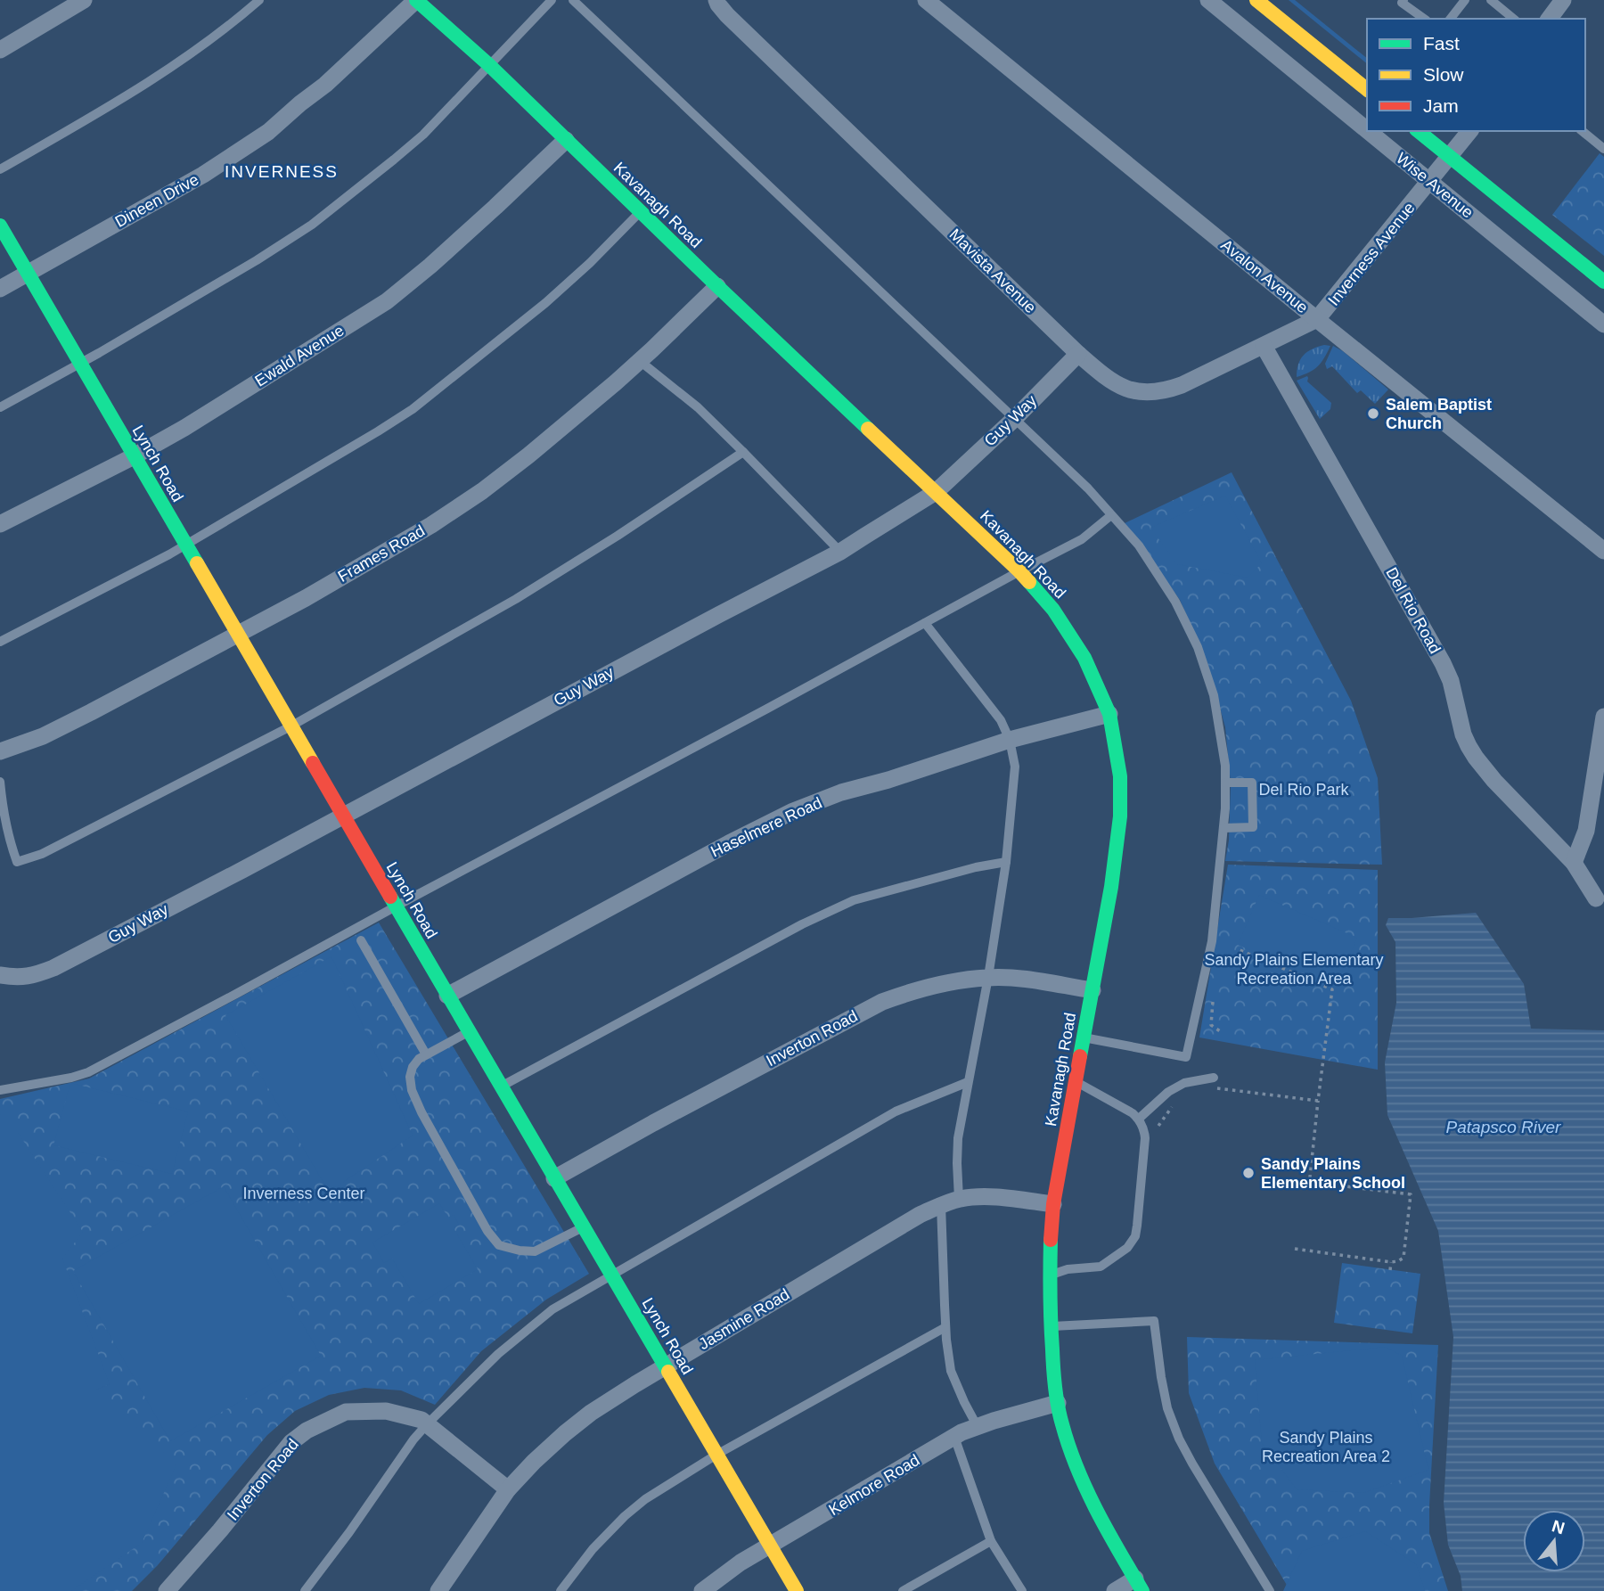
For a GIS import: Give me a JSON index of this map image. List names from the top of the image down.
{
  "streets": {
    "street": [
      "Wise Avenue",
      "Dineen Drive",
      "Kavanagh Road",
      "Inverness Avenue",
      "Mavista Avenue",
      "Avalon Avenue",
      "Ewald Avenue",
      "Guy Way",
      "Lynch Road",
      "Frames Road",
      "Del Rio Road",
      "Haselmere Road",
      "Inverton Road",
      "Jasmine Road",
      "Kelmore Road"
    ]
  },
  "crossings": [
    ["Wise Avenue", "Inverness Avenue"],
    ["Dineen Drive", "Kavanagh Road"],
    ["Dineen Drive", "Lynch Road"],
    ["Kavanagh Road", "Ewald Avenue"],
    ["Kavanagh Road", "Guy Way"],
    ["Kavanagh Road", "Frames Road"],
    ["Kavanagh Road", "Haselmere Road"],
    ["Kavanagh Road", "Inverton Road"],
    ["Kavanagh Road", "Jasmine Road"],
    ["Kavanagh Road", "Kelmore Road"],
    ["Inverness Avenue", "Mavista Avenue"],
    ["Inverness Avenue", "Avalon Avenue"],
    ["Mavista Avenue", "Avalon Avenue"],
    ["Mavista Avenue", "Guy Way"],
    ["Mavista Avenue", "Del Rio Road"],
    ["Ewald Avenue", "Lynch Road"],
    ["Guy Way", "Lynch Road"],
    ["Lynch Road", "Frames Road"],
    ["Lynch Road", "Haselmere Road"],
    ["Lynch Road", "Inverton Road"],
    ["Lynch Road", "Jasmine Road"],
    ["Lynch Road", "Kelmore Road"],
    ["Inverton Road", "Jasmine Road"]
  ],
  "districts": ["INVERNESS"],
  "water": ["Patapsco River"],
  "parks": [
    "Del Rio Park",
    "Sandy Plains Elementary Recreation Area",
    "Inverness Center",
    "Sandy Plains Recreation Area 2"
  ],
  "places": ["Salem Baptist Church", "Sandy Plains Elementary School"],
  "legend": ["Fast", "Slow", "Jam"],
  "north": "top"
}
